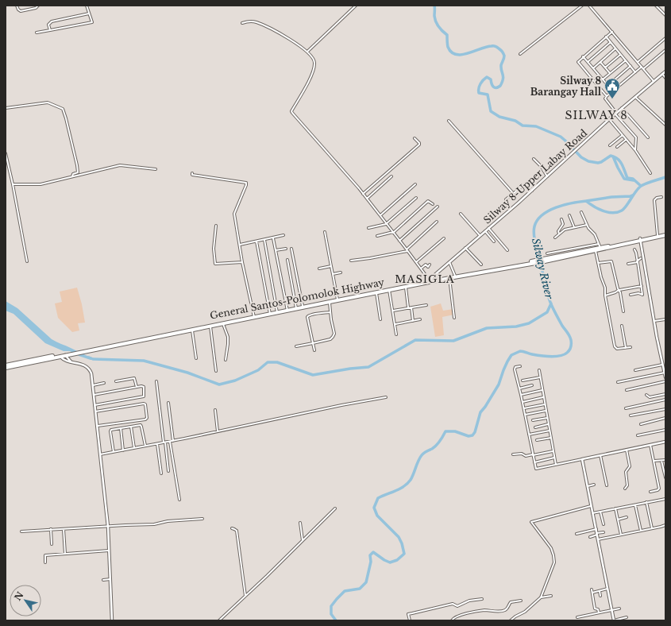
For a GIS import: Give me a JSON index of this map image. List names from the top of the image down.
{
  "streets": {
    "highway": ["General Santos-Polomolok Highway"],
    "street": ["Silway 8-Upper Labay Road"]
  },
  "crossings": [
    ["Silway 8-Upper Labay Road", "General Santos-Polomolok Highway"]
  ],
  "districts": ["SILWAY 8", "MASIGLA"],
  "water": ["Silway River"],
  "places": {
    "public building": ["Silway 8 Barangay Hall"]
  },
  "north": "top left"
}
